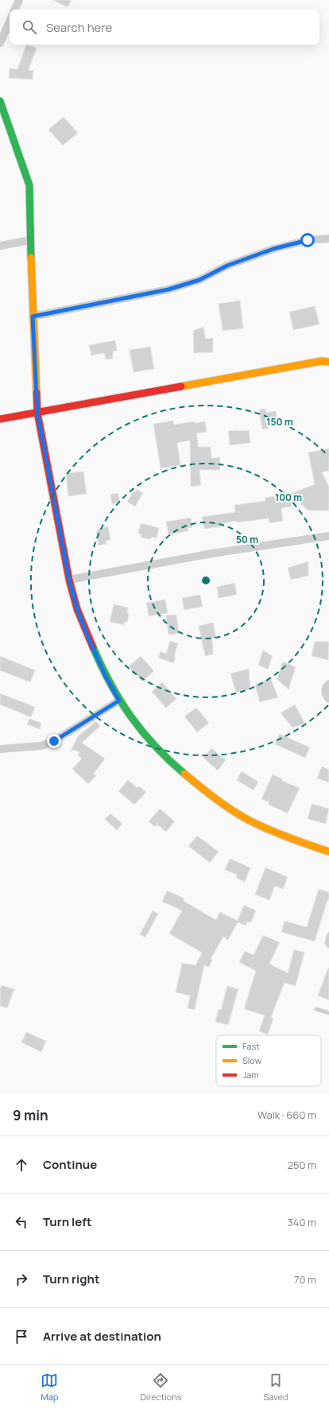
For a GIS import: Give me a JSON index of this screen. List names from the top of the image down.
{
  "legend": ["Fast", "Slow", "Jam"],
  "page": {
    "search": "Search here",
    "heading": ["9 min", "Walk · 660 m"],
    "list": [
      ["Continue", "250 m"],
      ["Turn left", "340 m"],
      ["Turn right", "70 m"],
      "Arrive at destination"
    ],
    "nav": ["Map", "Directions", "Saved"]
  },
  "rings": ["150 m", "100 m", "50 m"]
}
